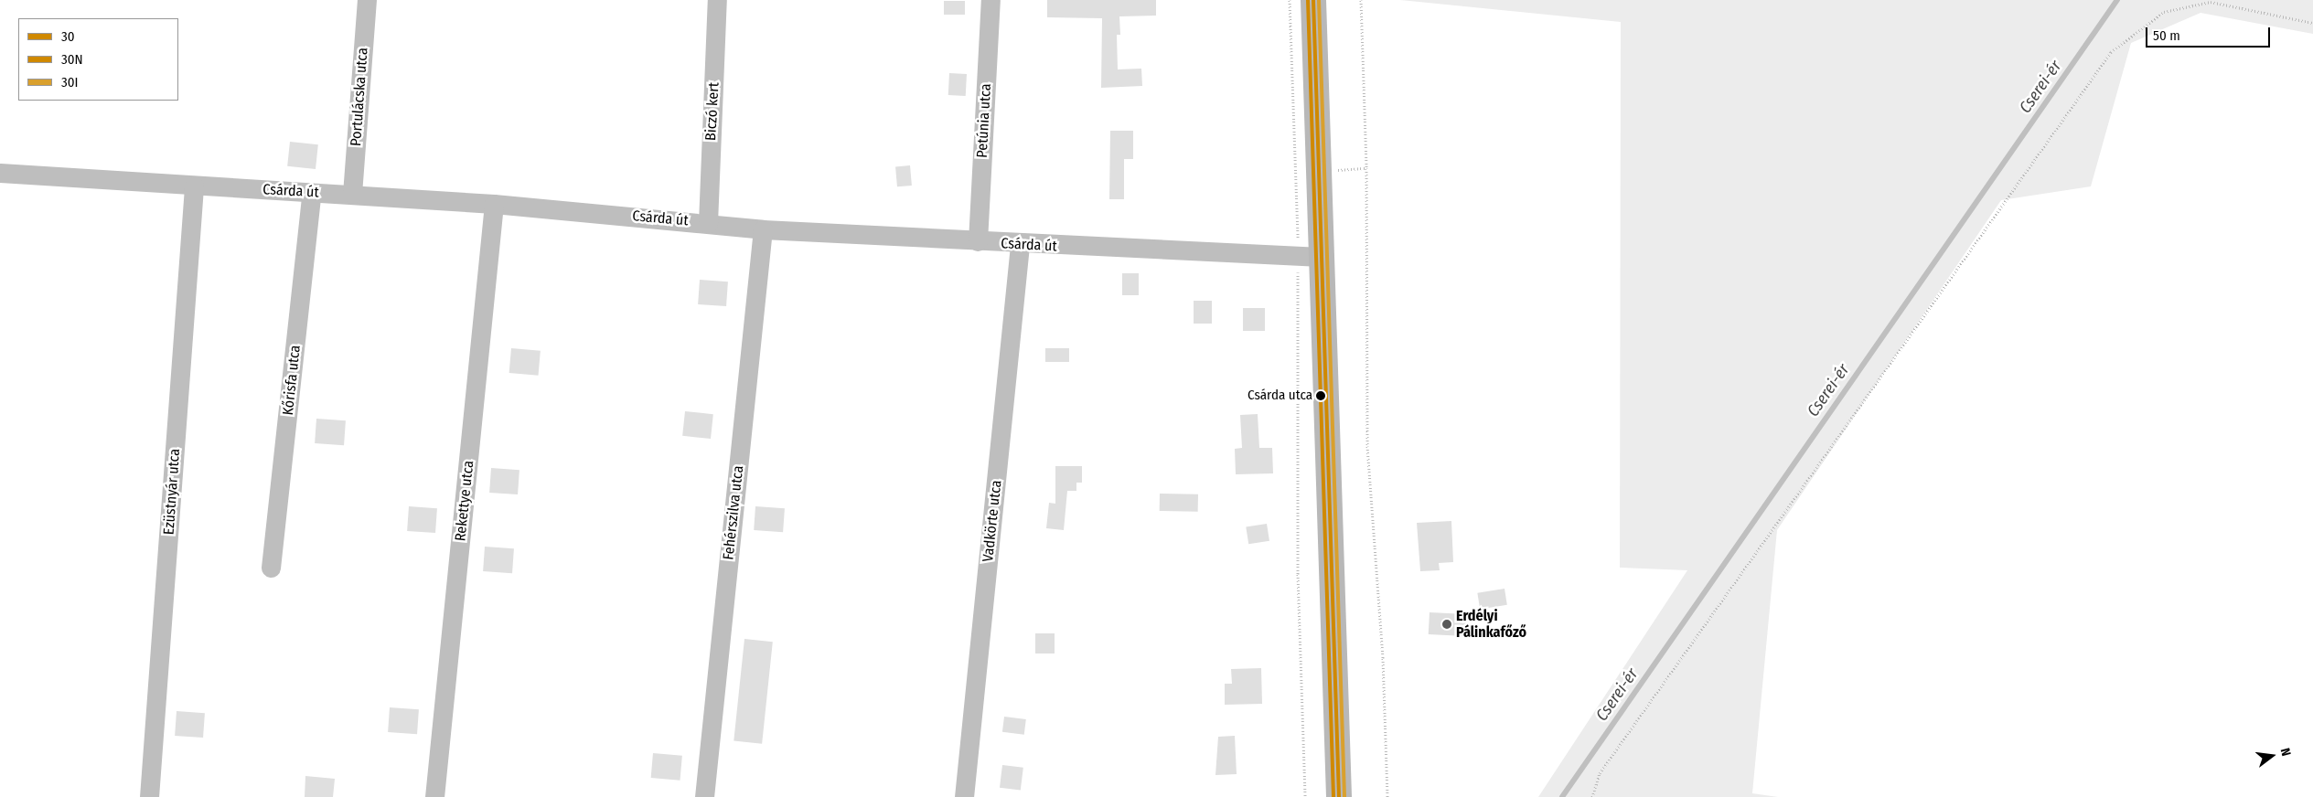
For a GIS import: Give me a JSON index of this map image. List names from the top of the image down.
{
  "streets": {
    "street": [
      "Portulácska utca",
      "Biczó kert",
      "Petúnia utca",
      "Csárda út",
      "Kőrisfa utca",
      "Ezüstnyár utca",
      "Rekettye utca",
      "Fehérszilva utca",
      "Vadkörte utca"
    ]
  },
  "crossings": [
    ["Portulácska utca", "Csárda út"],
    ["Biczó kert", "Csárda út"],
    ["Petúnia utca", "Csárda út"],
    ["Csárda út", "Kőrisfa utca"],
    ["Csárda út", "Ezüstnyár utca"],
    ["Csárda út", "Rekettye utca"],
    ["Csárda út", "Fehérszilva utca"],
    ["Csárda út", "Vadkörte utca"]
  ],
  "water": ["Cserei-ér"],
  "places": ["Csárda utca", "Erdélyi Pálinkafőző"],
  "lines": ["transit line 30", "transit line 30N", "transit line 30I"],
  "legend": ["30", "30N", "30I"],
  "scale_bar": "50 m",
  "north": "right"
}
